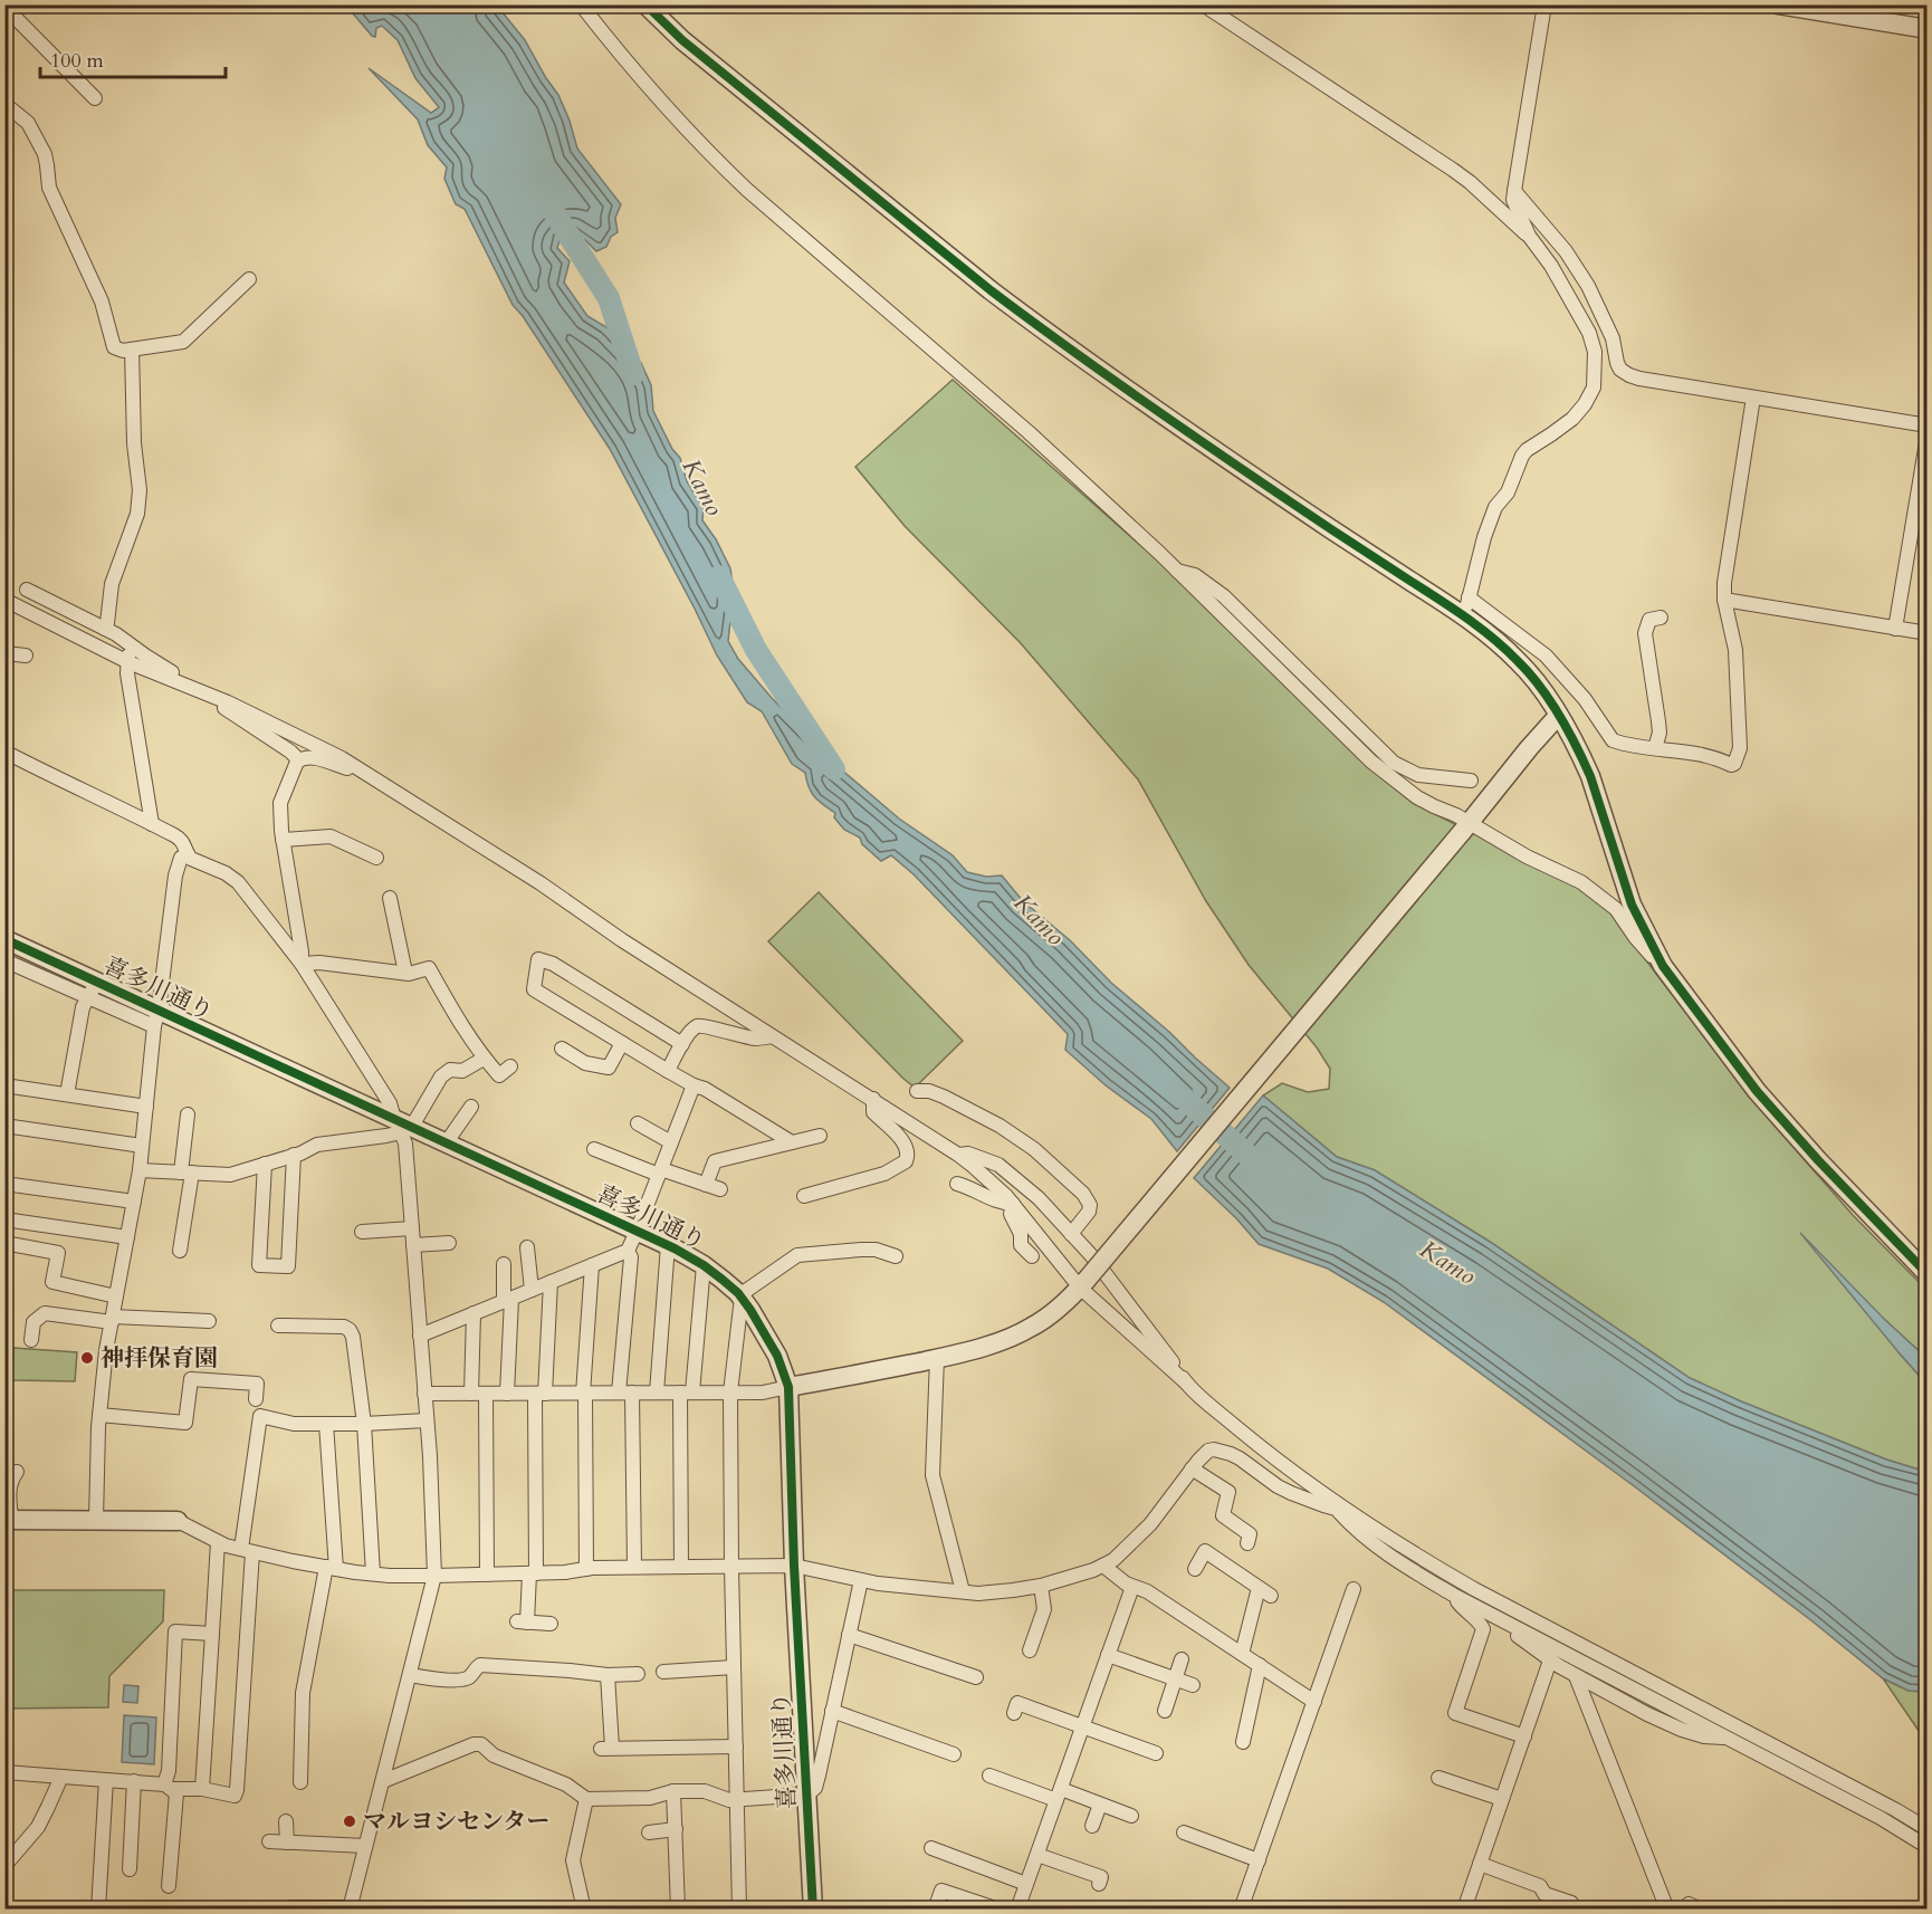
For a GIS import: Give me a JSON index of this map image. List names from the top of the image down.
{
  "streets": {
    "street": ["喜多川通り"]
  },
  "water": ["Kamo"],
  "places": ["神拝保育園", "マルヨシセンター"],
  "scale_bar": "100 m"
}
